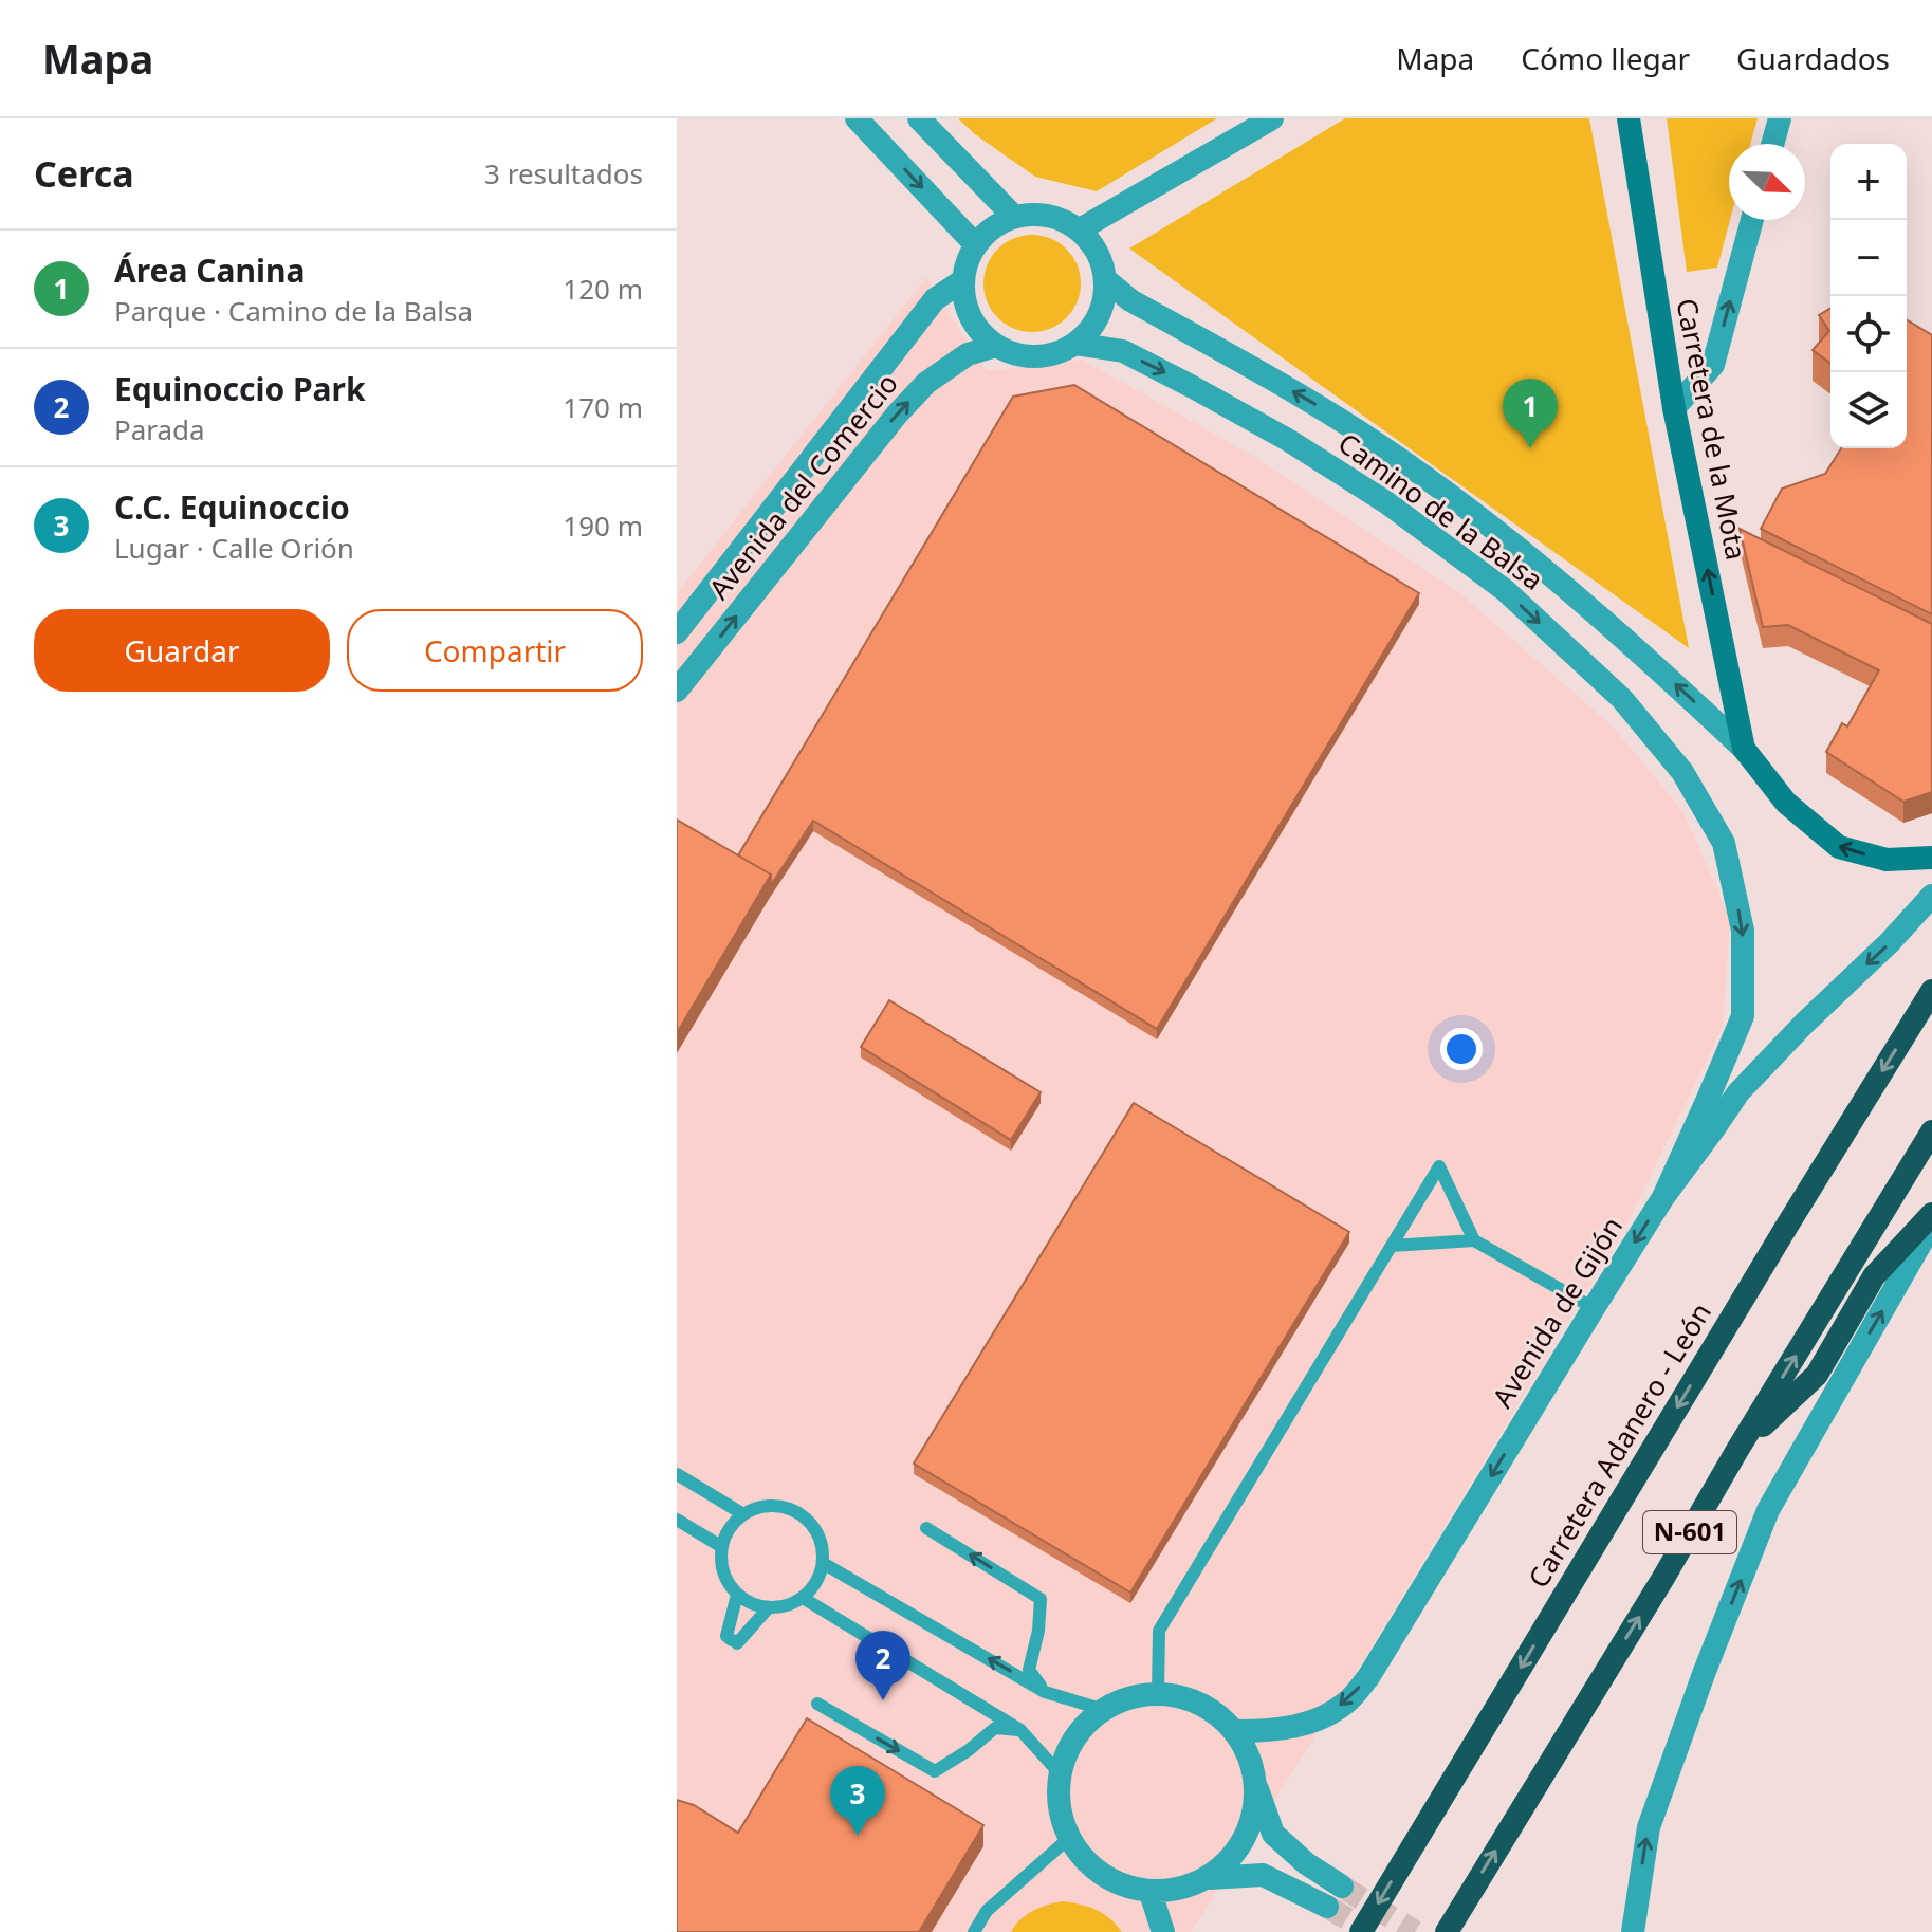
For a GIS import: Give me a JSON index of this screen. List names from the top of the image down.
{
  "streets": {
    "highway": ["Carretera Adanero - León", "N-601"],
    "main road": ["Carretera de la Mota"],
    "street": ["Avenida del Comercio", "Camino de la Balsa", "Avenida de Gijón"]
  },
  "crossings": [
    ["Carretera de la Mota", "Camino de la Balsa"],
    ["Avenida del Comercio", "Camino de la Balsa"],
    ["Camino de la Balsa", "Avenida de Gijón"]
  ],
  "one_way": ["Carretera de la Mota", "Avenida de Gijón"],
  "north": "bottom right",
  "page": {
    "header": "Mapa",
    "nav": ["Mapa", "Cómo llegar", "Guardados"],
    "heading": ["Cerca", "3 resultados"],
    "map_buttons": ["+", "−"],
    "list": [
      {
        "mark": "1",
        "name": "Área Canina",
        "note": "Parque · Camino de la Balsa",
        "value": "120 m"
      },
      {
        "mark": "2",
        "name": "Equinoccio Park",
        "note": "Parada",
        "value": "170 m"
      },
      {
        "mark": "3",
        "name": "C.C. Equinoccio",
        "note": "Lugar · Calle Orión",
        "value": "190 m"
      }
    ],
    "pins": ["1", "2", "3"],
    "buttons": ["Guardar", "Compartir"]
  }
}
